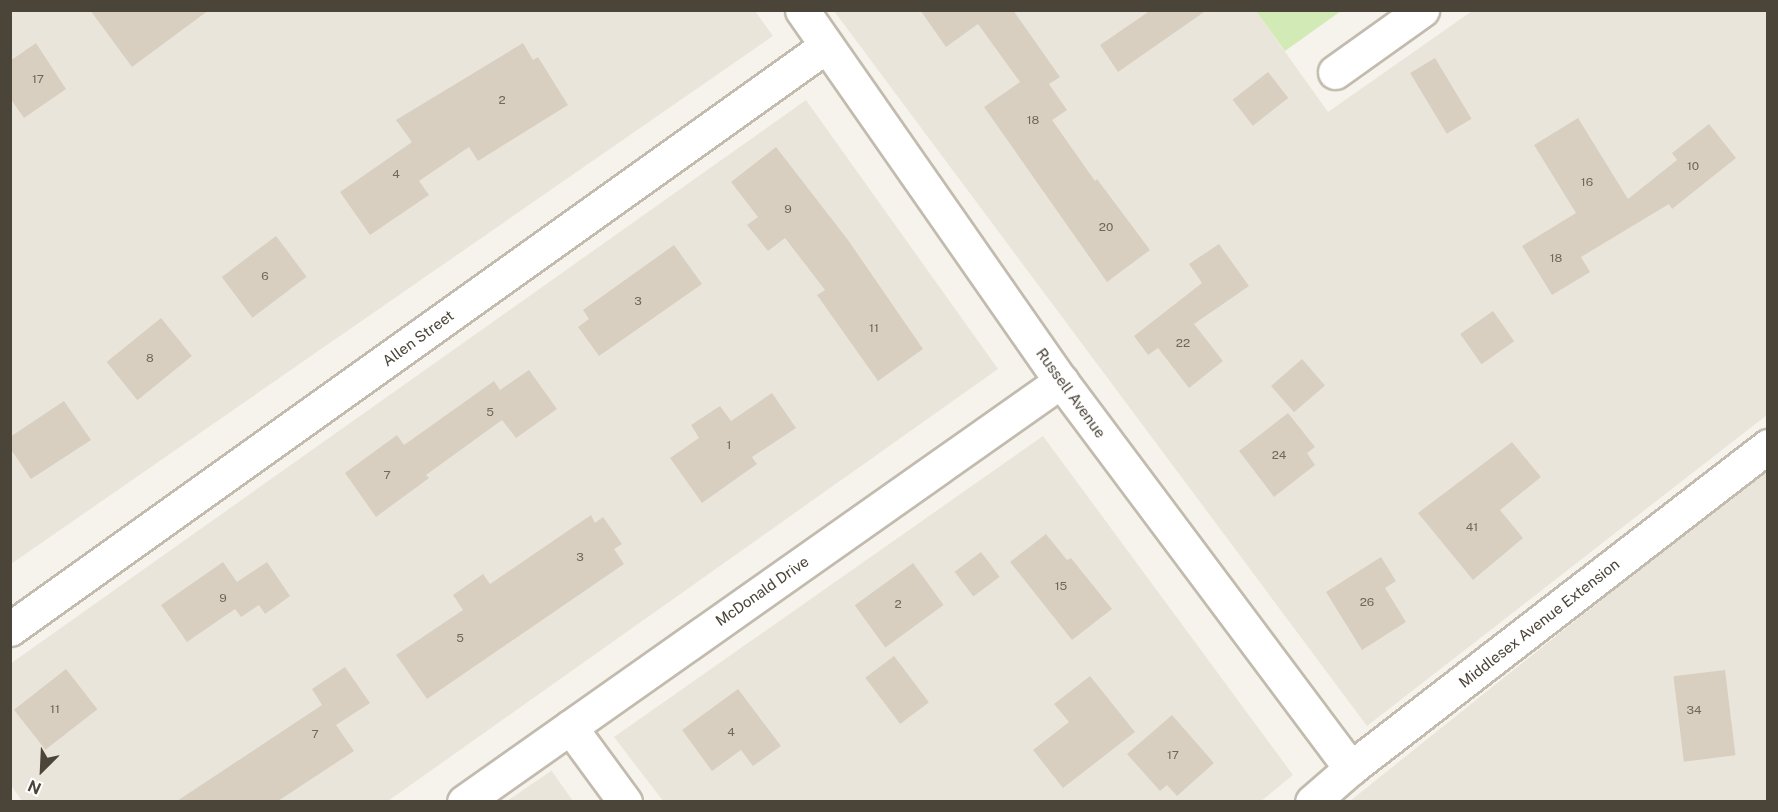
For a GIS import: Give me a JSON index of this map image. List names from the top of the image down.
{
  "streets": {
    "street": [
      "Allen Street",
      "Russell Avenue",
      "McDonald Drive",
      "Middlesex Avenue Extension"
    ]
  },
  "crossings": [
    ["Allen Street", "Russell Avenue"],
    ["Russell Avenue", "McDonald Drive"],
    ["Russell Avenue", "Middlesex Avenue Extension"]
  ],
  "house_numbers": [
    "17",
    "2",
    "18",
    "10",
    "4",
    "16",
    "9",
    "20",
    "18",
    "6",
    "3",
    "11",
    "22",
    "8",
    "5",
    "1",
    "24",
    "7",
    "41",
    "3",
    "15",
    "9",
    "26",
    "2",
    "5",
    "11",
    "34",
    "4",
    "7",
    "17"
  ],
  "north": "bottom left"
}
